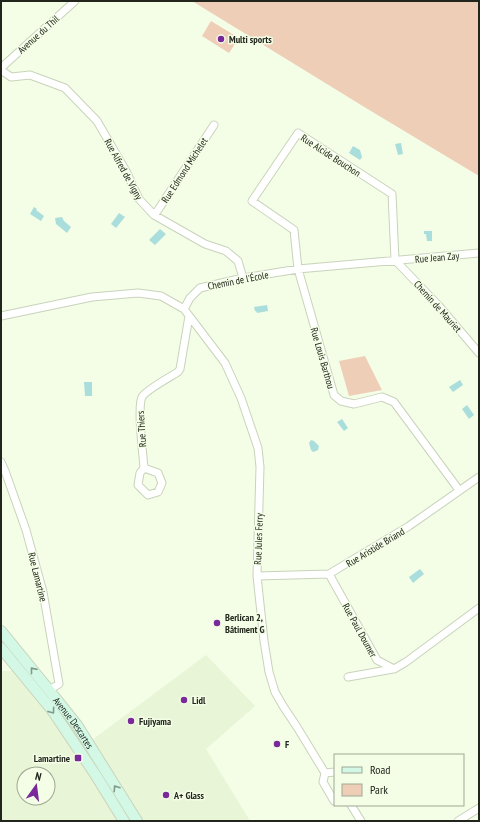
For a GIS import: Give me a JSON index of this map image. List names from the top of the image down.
{
  "streets": {
    "main road": ["Avenue Descartes"],
    "street": [
      "Avenue du Thil",
      "Rue Alcide Bouchon",
      "Rue Alfred de Vigny",
      "Rue Edmond Michelet",
      "Rue Jean Zay",
      "Chemin de l'École",
      "Chemin de Mauriet",
      "Rue Louis Barthou",
      "Rue Thiers",
      "Rue Jules Ferry",
      "Rue Aristide Briand",
      "Rue Lamartine",
      "Rue Paul Doumer"
    ]
  },
  "crossings": [
    ["Avenue du Thil", "Rue Alfred de Vigny"],
    ["Rue Alcide Bouchon", "Rue Jean Zay"],
    ["Rue Alcide Bouchon", "Chemin de l'École"],
    ["Rue Alcide Bouchon", "Chemin de Mauriet"],
    ["Rue Alcide Bouchon", "Rue Louis Barthou"],
    ["Rue Alfred de Vigny", "Rue Edmond Michelet"],
    ["Rue Alfred de Vigny", "Chemin de l'École"],
    ["Rue Jean Zay", "Chemin de l'École"],
    ["Rue Jean Zay", "Chemin de Mauriet"],
    ["Chemin de l'École", "Chemin de Mauriet"],
    ["Chemin de l'École", "Rue Louis Barthou"],
    ["Chemin de l'École", "Rue Jules Ferry"],
    ["Rue Louis Barthou", "Rue Aristide Briand"],
    ["Rue Thiers", "Rue Jules Ferry"],
    ["Rue Jules Ferry", "Rue Aristide Briand"],
    ["Rue Aristide Briand", "Rue Paul Doumer"],
    ["Rue Lamartine", "Avenue Descartes"]
  ],
  "places": {
    "other": [
      "Multi sports",
      "Berlican 2, Bâtiment G",
      "Lidl",
      "Fujiyama",
      "F",
      "A+ Glass"
    ],
    "transit": ["Lamartine"]
  },
  "legend": ["Road", "Park"],
  "north": "top"
}
